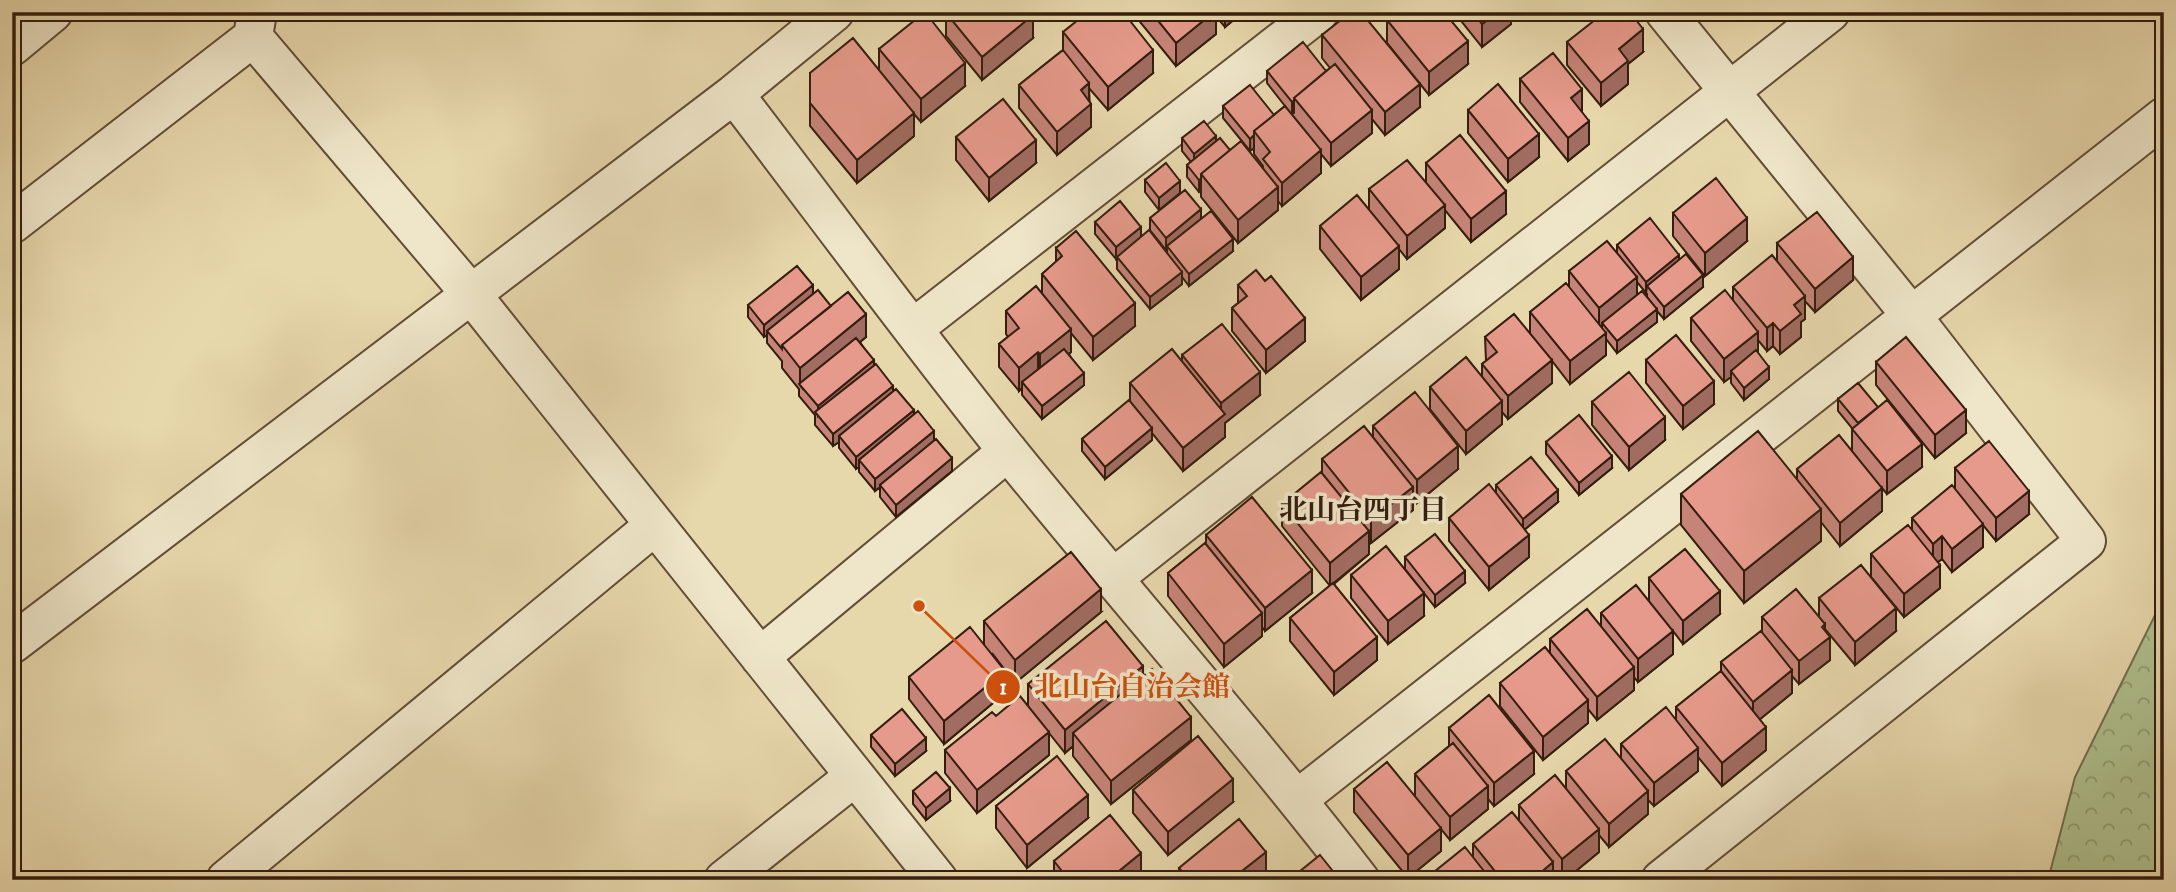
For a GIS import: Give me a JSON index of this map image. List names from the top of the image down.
{
  "districts": ["北山台四丁目"],
  "places": ["北山台自治会館"]
}
